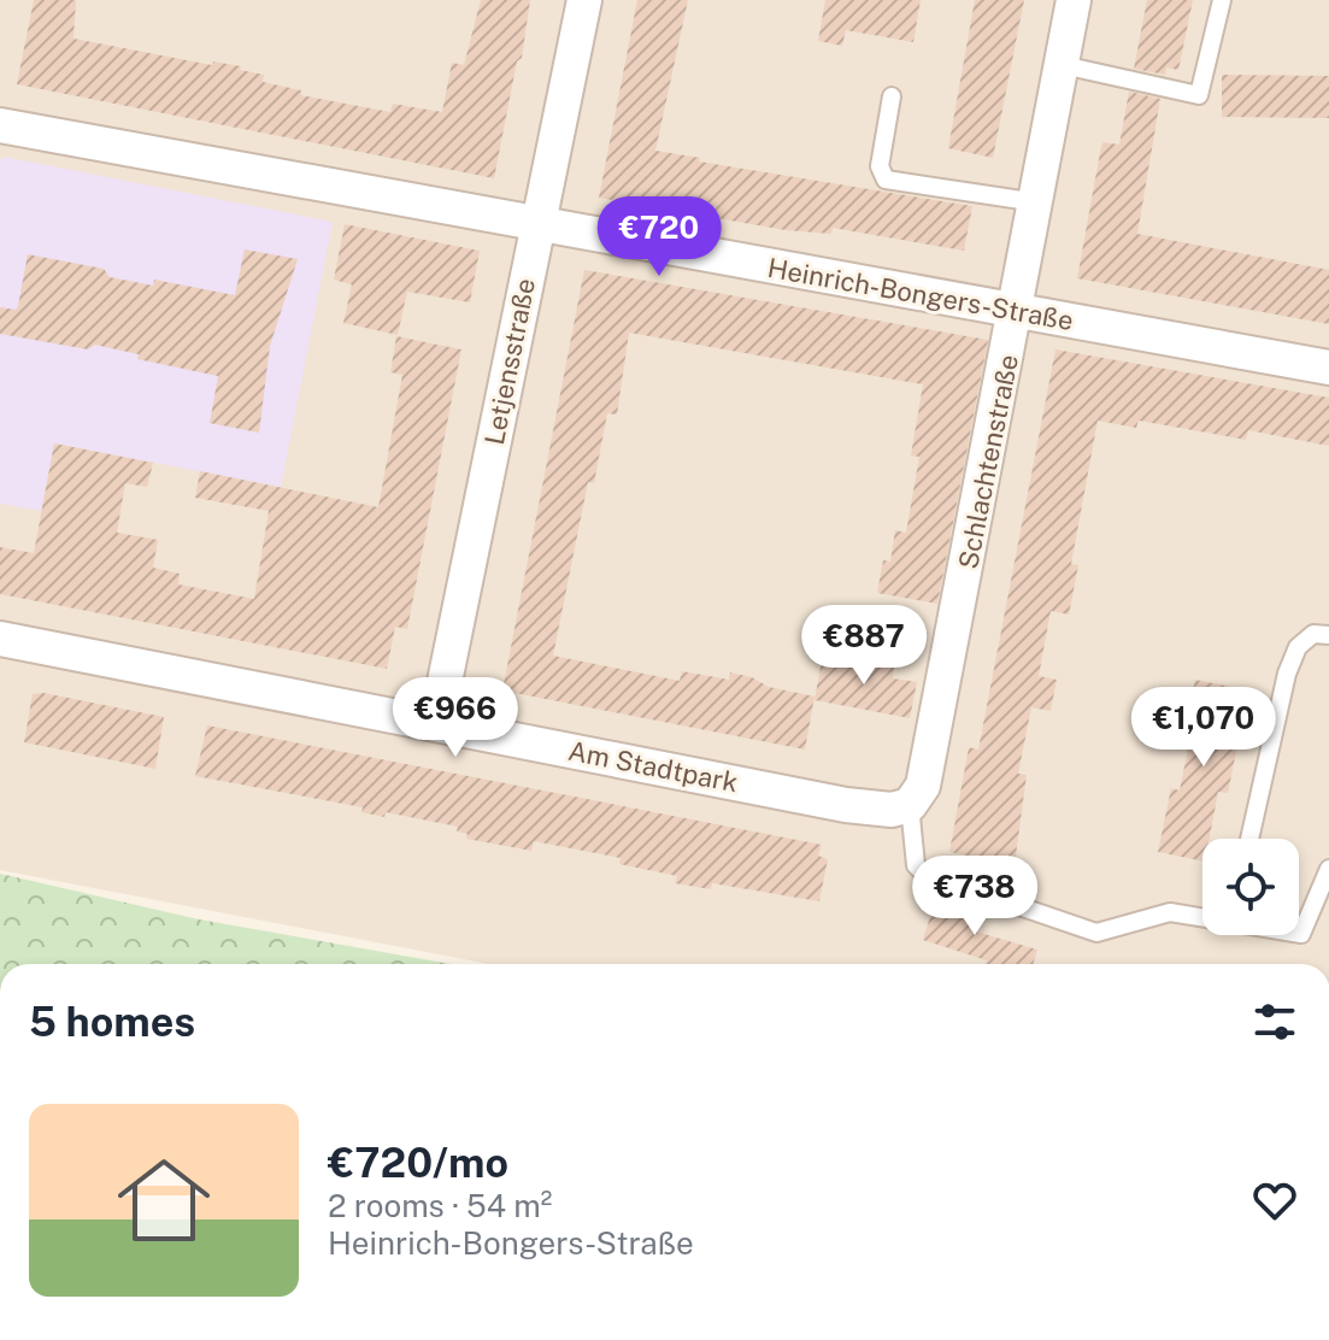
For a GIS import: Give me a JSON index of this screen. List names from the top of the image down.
{
  "streets": {
    "street": [
      "Heinrich-Bongers-Straße",
      "Letjensstraße",
      "Schlachtenstraße",
      "Am Stadtpark"
    ]
  },
  "crossings": [
    ["Heinrich-Bongers-Straße", "Letjensstraße"],
    ["Heinrich-Bongers-Straße", "Schlachtenstraße"],
    ["Letjensstraße", "Am Stadtpark"],
    ["Schlachtenstraße", "Am Stadtpark"]
  ],
  "page": {
    "price": [
      "€720",
      "€887",
      "€966",
      "€1,070",
      "€738"
    ],
    "heading": "5 homes",
    "list": [
      {
        "name": "€720/mo",
        "note": "2 rooms · 54 m² · Heinrich-Bongers-Straße"
      }
    ]
  }
}
